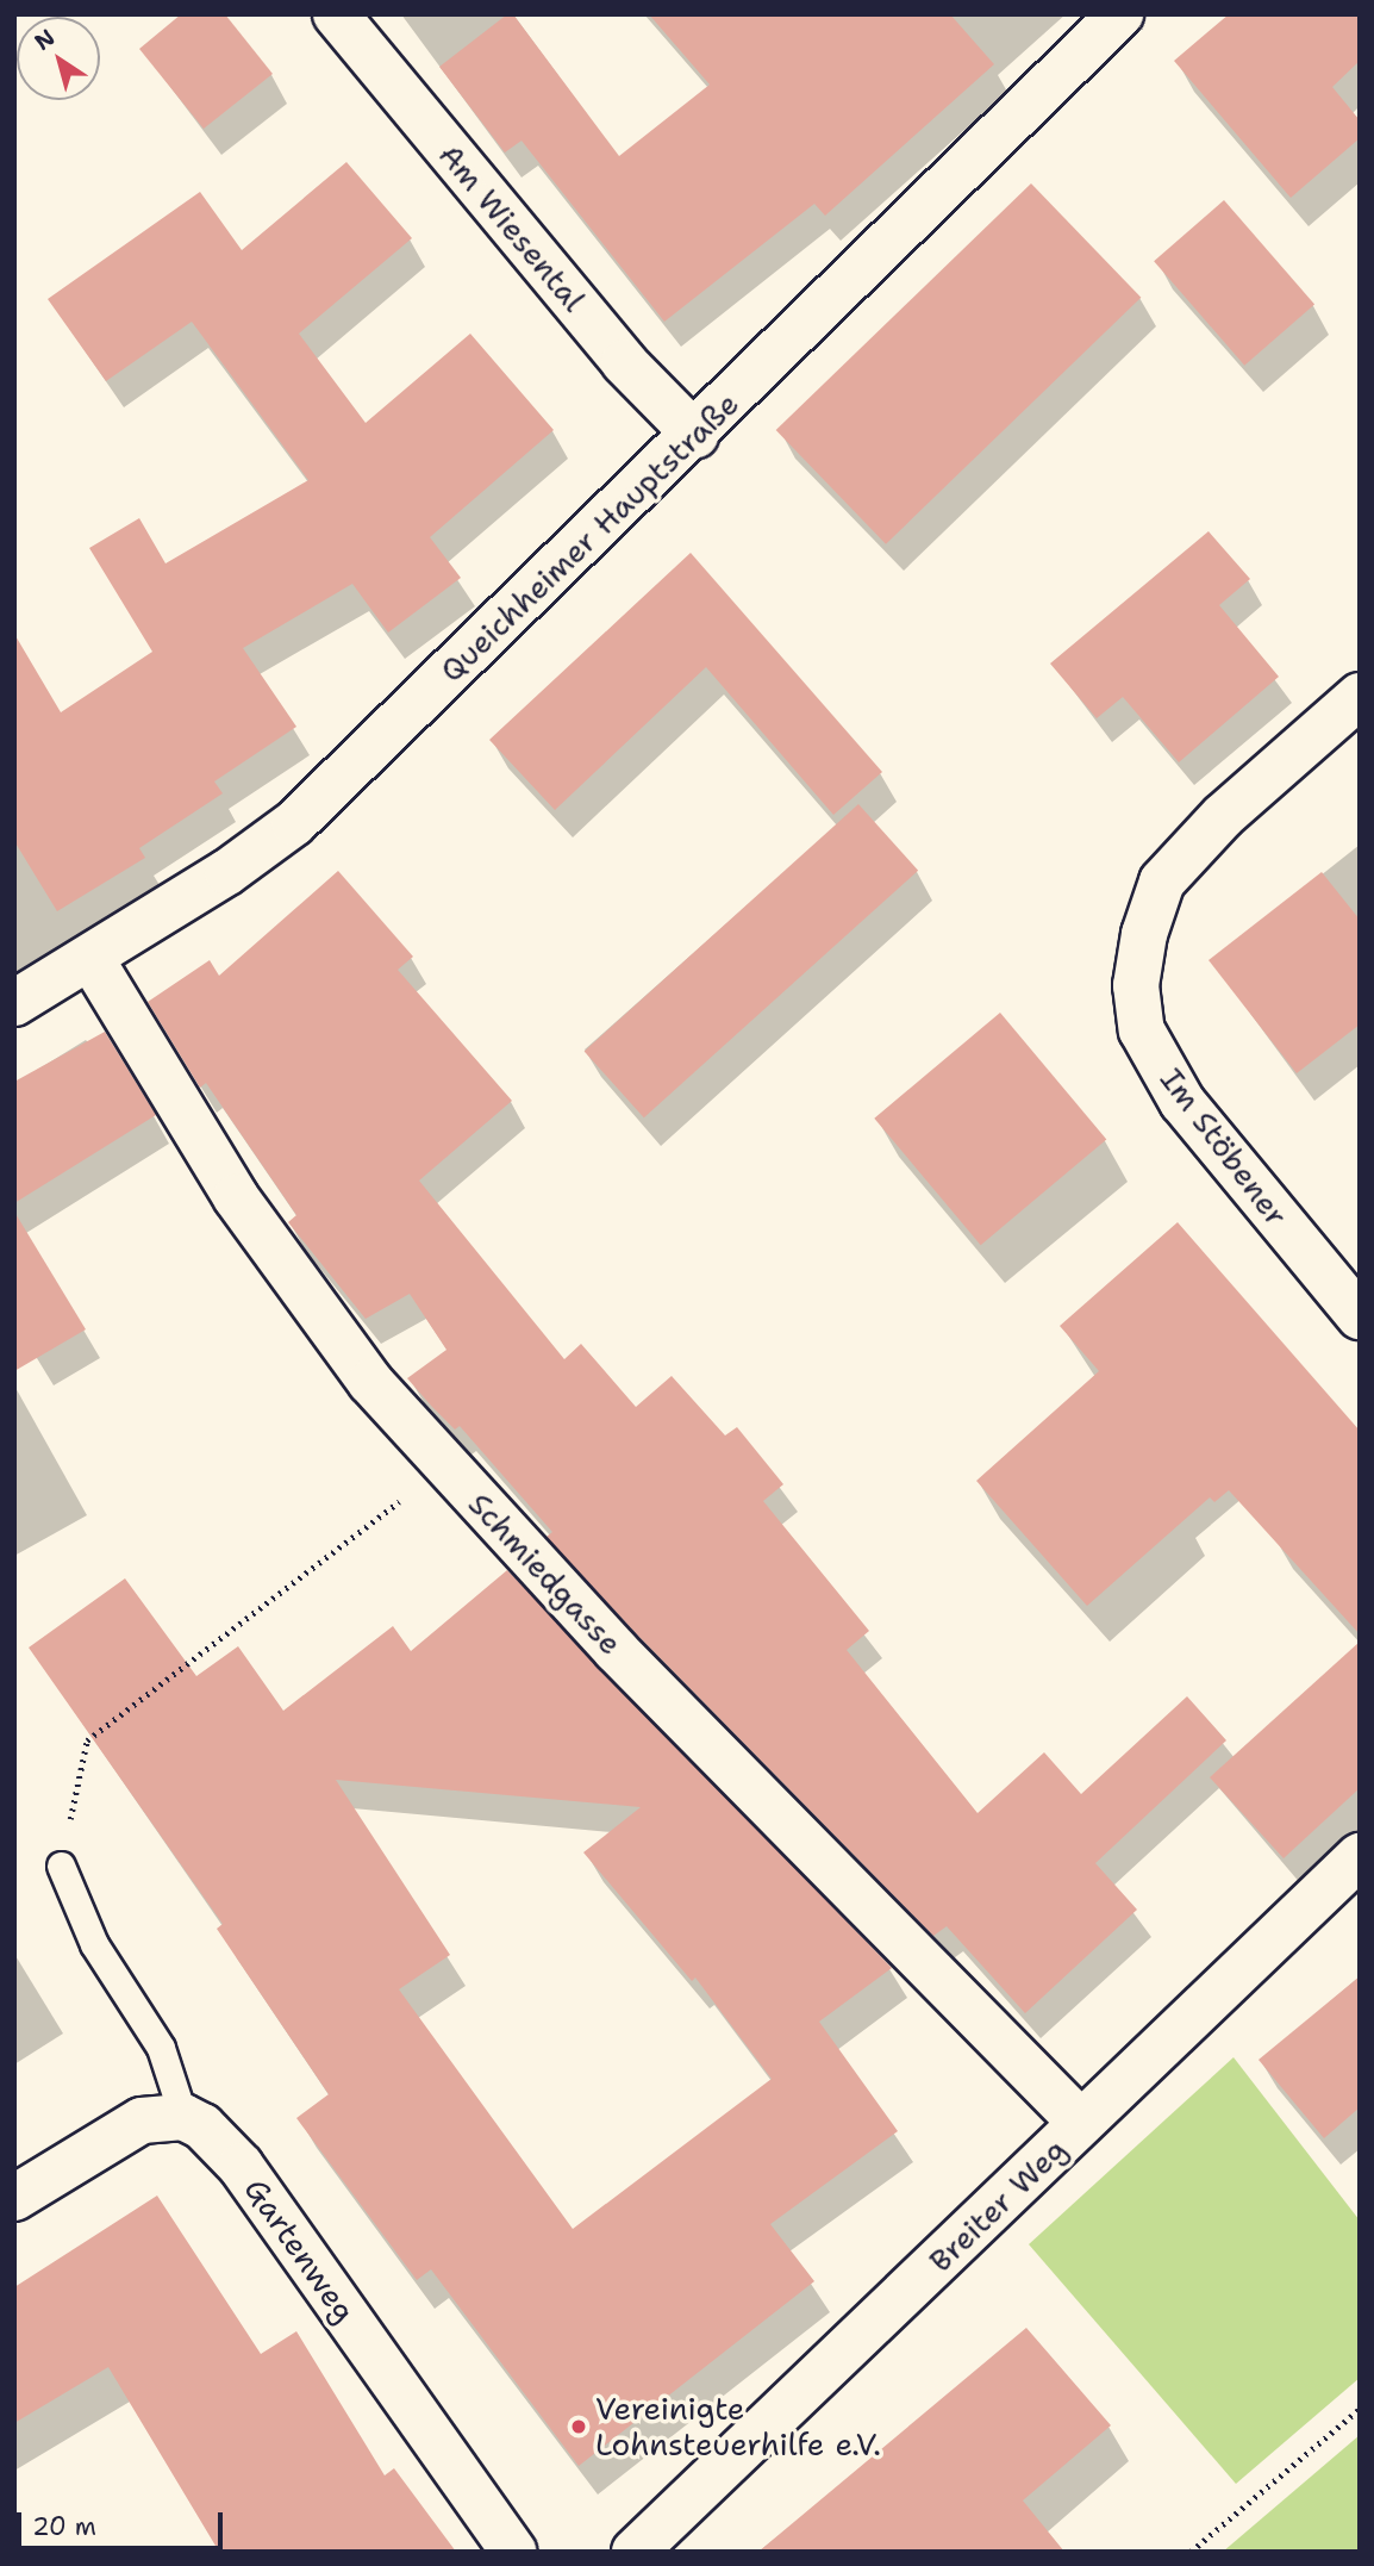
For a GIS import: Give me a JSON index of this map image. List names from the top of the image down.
{
  "streets": {
    "street": [
      "Am Wiesental",
      "Queichheimer Hauptstraße",
      "Im Stöbener",
      "Schmiedgasse",
      "Breiter Weg",
      "Gartenweg"
    ]
  },
  "crossings": [
    ["Am Wiesental", "Queichheimer Hauptstraße"],
    ["Queichheimer Hauptstraße", "Schmiedgasse"],
    ["Schmiedgasse", "Breiter Weg"]
  ],
  "places": ["Vereinigte Lohnsteuerhilfe e.V."],
  "scale_bar": "20 m",
  "north": "top left"
}
